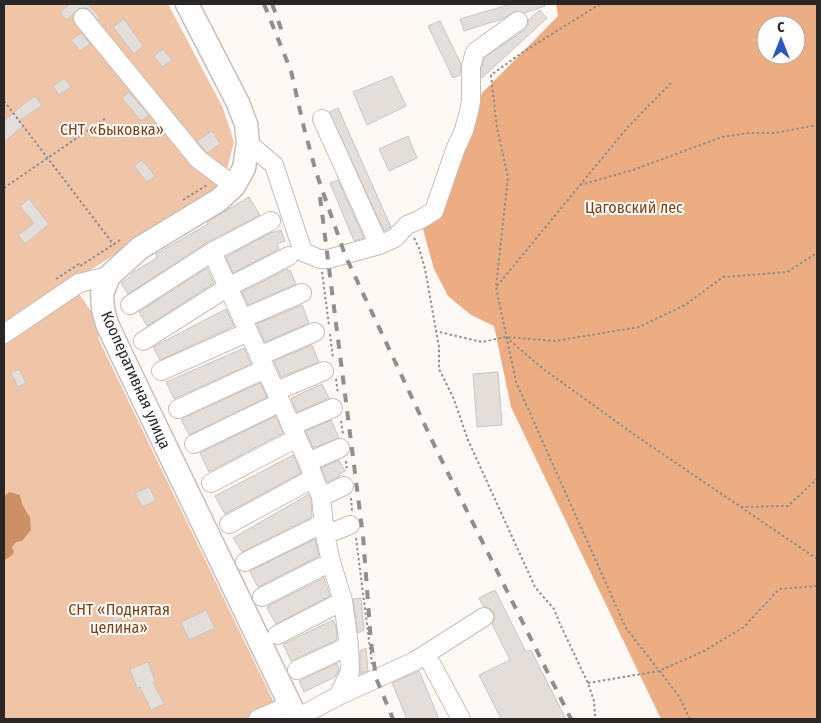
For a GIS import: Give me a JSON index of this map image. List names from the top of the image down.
{
  "streets": {
    "main road": ["Кооперативная улица"]
  },
  "parks": ["СНТ «Быковка»", "Цаговский лес", "СНТ «Поднятая целина»"],
  "north": "top"
}
